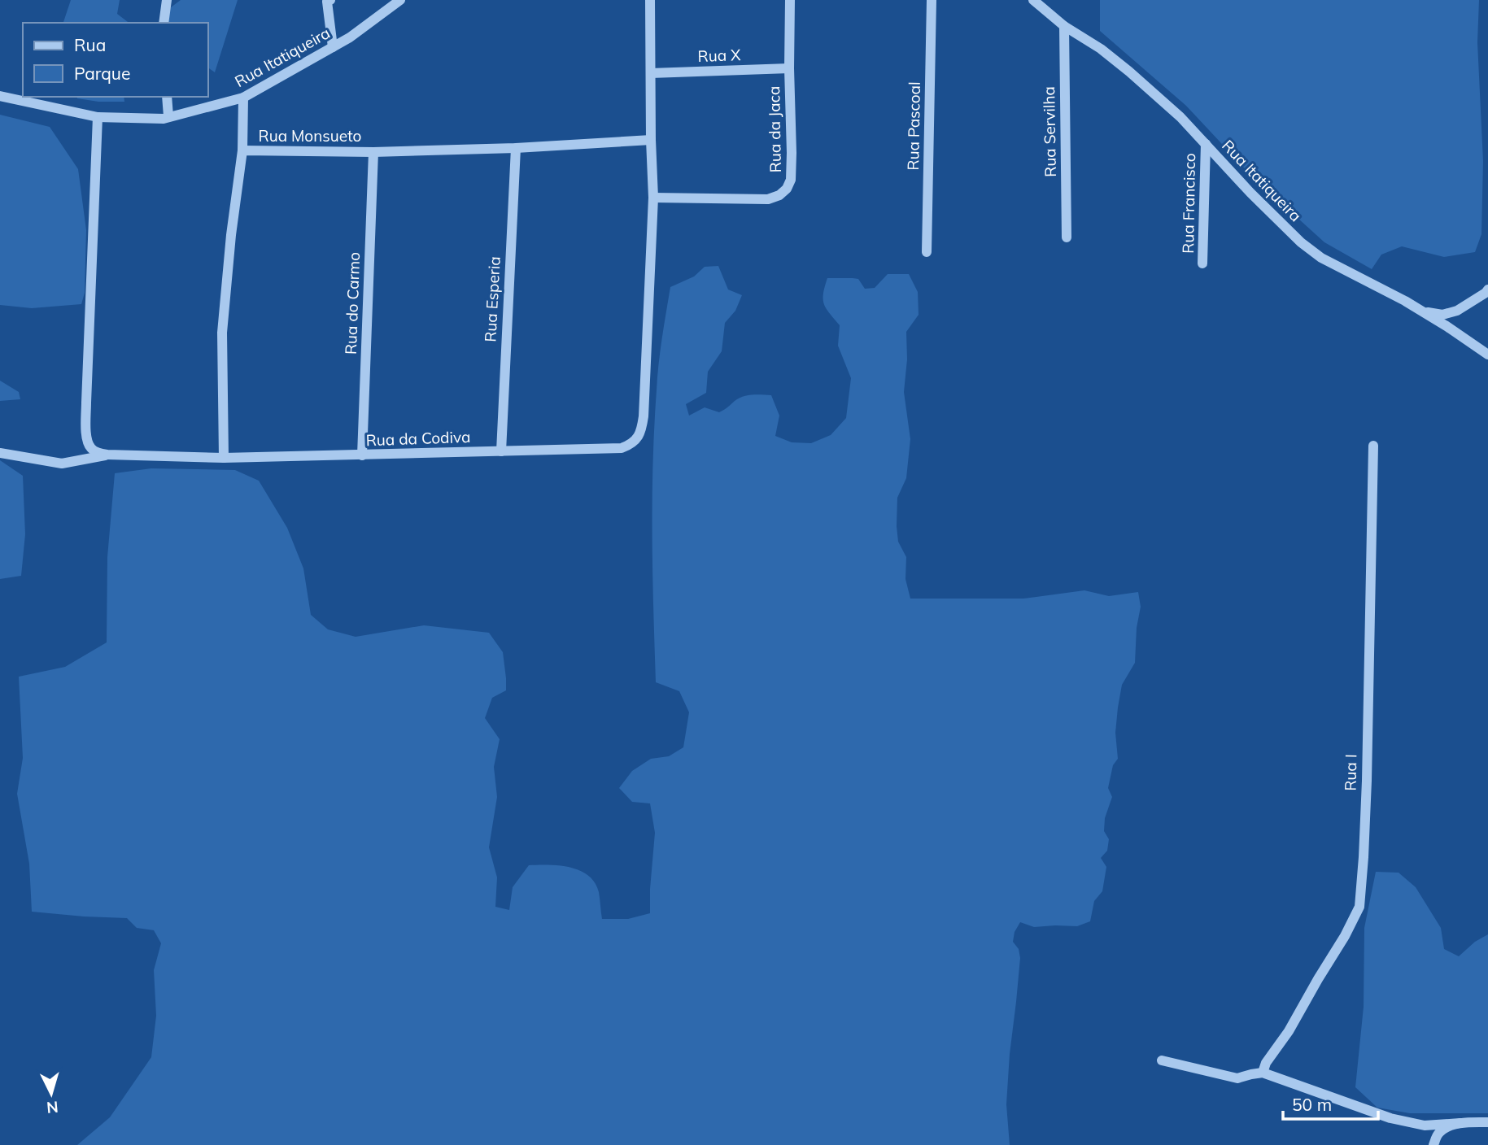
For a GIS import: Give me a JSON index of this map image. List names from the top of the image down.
{
  "streets": {
    "street": [
      "Rua X",
      "Rua Itatiqueira",
      "Rua Pascoal",
      "Rua da Jaca",
      "Rua Servilha",
      "Rua Monsueto",
      "Rua Francisco",
      "Rua Esperia",
      "Rua do Carmo",
      "Rua da Codiva",
      "Rua I"
    ]
  },
  "crossings": [
    ["Rua X", "Rua da Jaca"],
    ["Rua X", "Rua da Codiva"],
    ["Rua Itatiqueira", "Rua Servilha"],
    ["Rua Itatiqueira", "Rua Francisco"],
    ["Rua da Jaca", "Rua da Codiva"],
    ["Rua Monsueto", "Rua Esperia"],
    ["Rua Monsueto", "Rua do Carmo"],
    ["Rua Monsueto", "Rua da Codiva"],
    ["Rua Esperia", "Rua da Codiva"],
    ["Rua do Carmo", "Rua da Codiva"]
  ],
  "legend": ["Rua", "Parque"],
  "scale_bar": "50 m",
  "north": "bottom"
}
